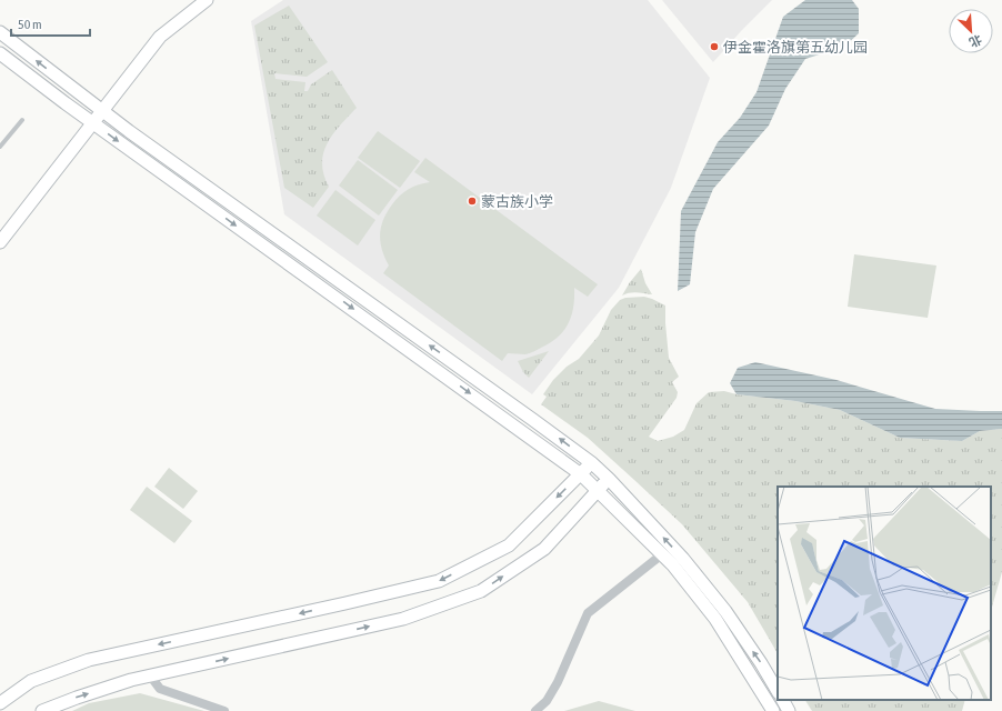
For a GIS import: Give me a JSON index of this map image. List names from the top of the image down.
{
  "places": ["伊金霍洛旗第五幼儿园", "蒙古族小学"],
  "scale_bar": "50 m",
  "north": "bottom right"
}
